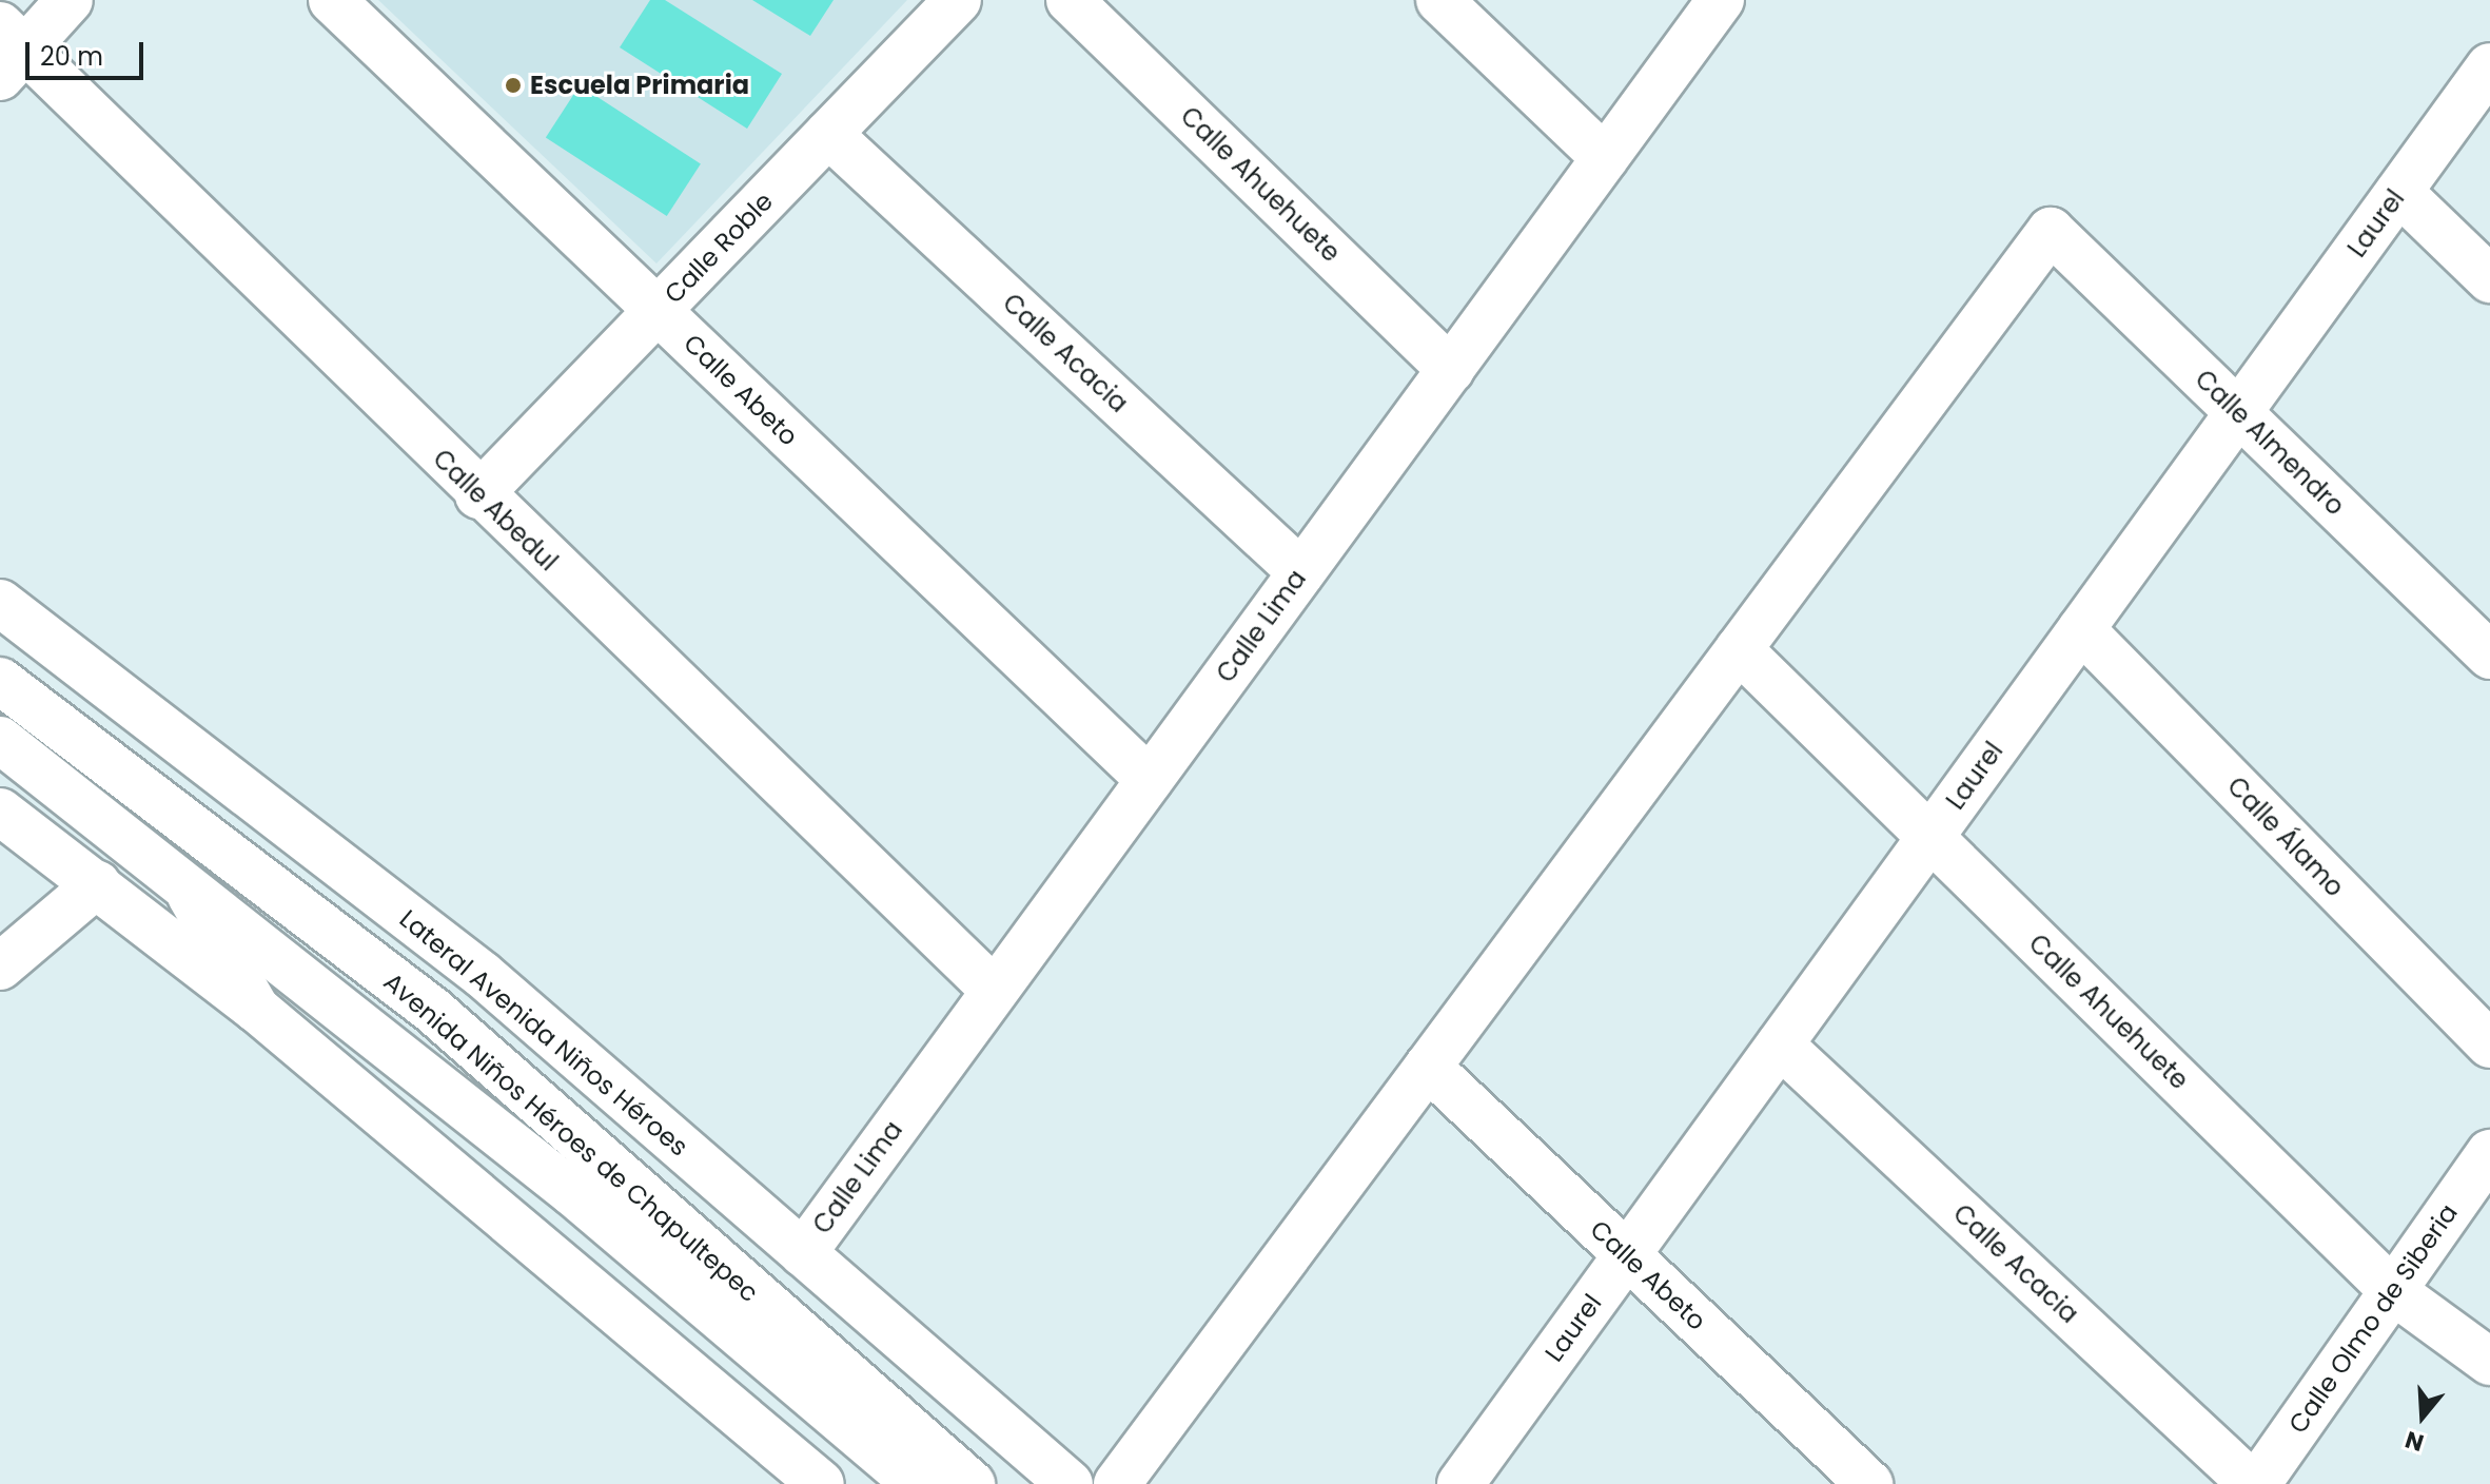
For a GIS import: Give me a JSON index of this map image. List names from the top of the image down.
{
  "streets": {
    "street": [
      "Calle Ahuehuete",
      "Laurel",
      "Calle Roble",
      "Calle Acacia",
      "Calle Abeto",
      "Calle Almendro",
      "Calle Abedul",
      "Calle Lima",
      "Calle Álamo",
      "Lateral Avenida Niños Héroes",
      "Avenida Niños Héroes de Chapultepec",
      "Calle Olmo de Siberia"
    ]
  },
  "crossings": [
    ["Calle Ahuehuete", "Laurel"],
    ["Calle Ahuehuete", "Calle Almendro"],
    ["Calle Ahuehuete", "Calle Lima"],
    ["Calle Ahuehuete", "Calle Olmo de Siberia"],
    ["Laurel", "Calle Acacia"],
    ["Laurel", "Calle Abeto"],
    ["Laurel", "Calle Almendro"],
    ["Laurel", "Calle Álamo"],
    ["Calle Roble", "Calle Acacia"],
    ["Calle Roble", "Calle Abeto"],
    ["Calle Roble", "Calle Abedul"],
    ["Calle Acacia", "Calle Lima"],
    ["Calle Acacia", "Calle Olmo de Siberia"],
    ["Calle Abeto", "Calle Lima"],
    ["Calle Abedul", "Calle Lima"],
    ["Calle Lima", "Lateral Avenida Niños Héroes"]
  ],
  "places": ["Escuela Primaria"],
  "scale_bar": "20 m",
  "north": "bottom"
}
